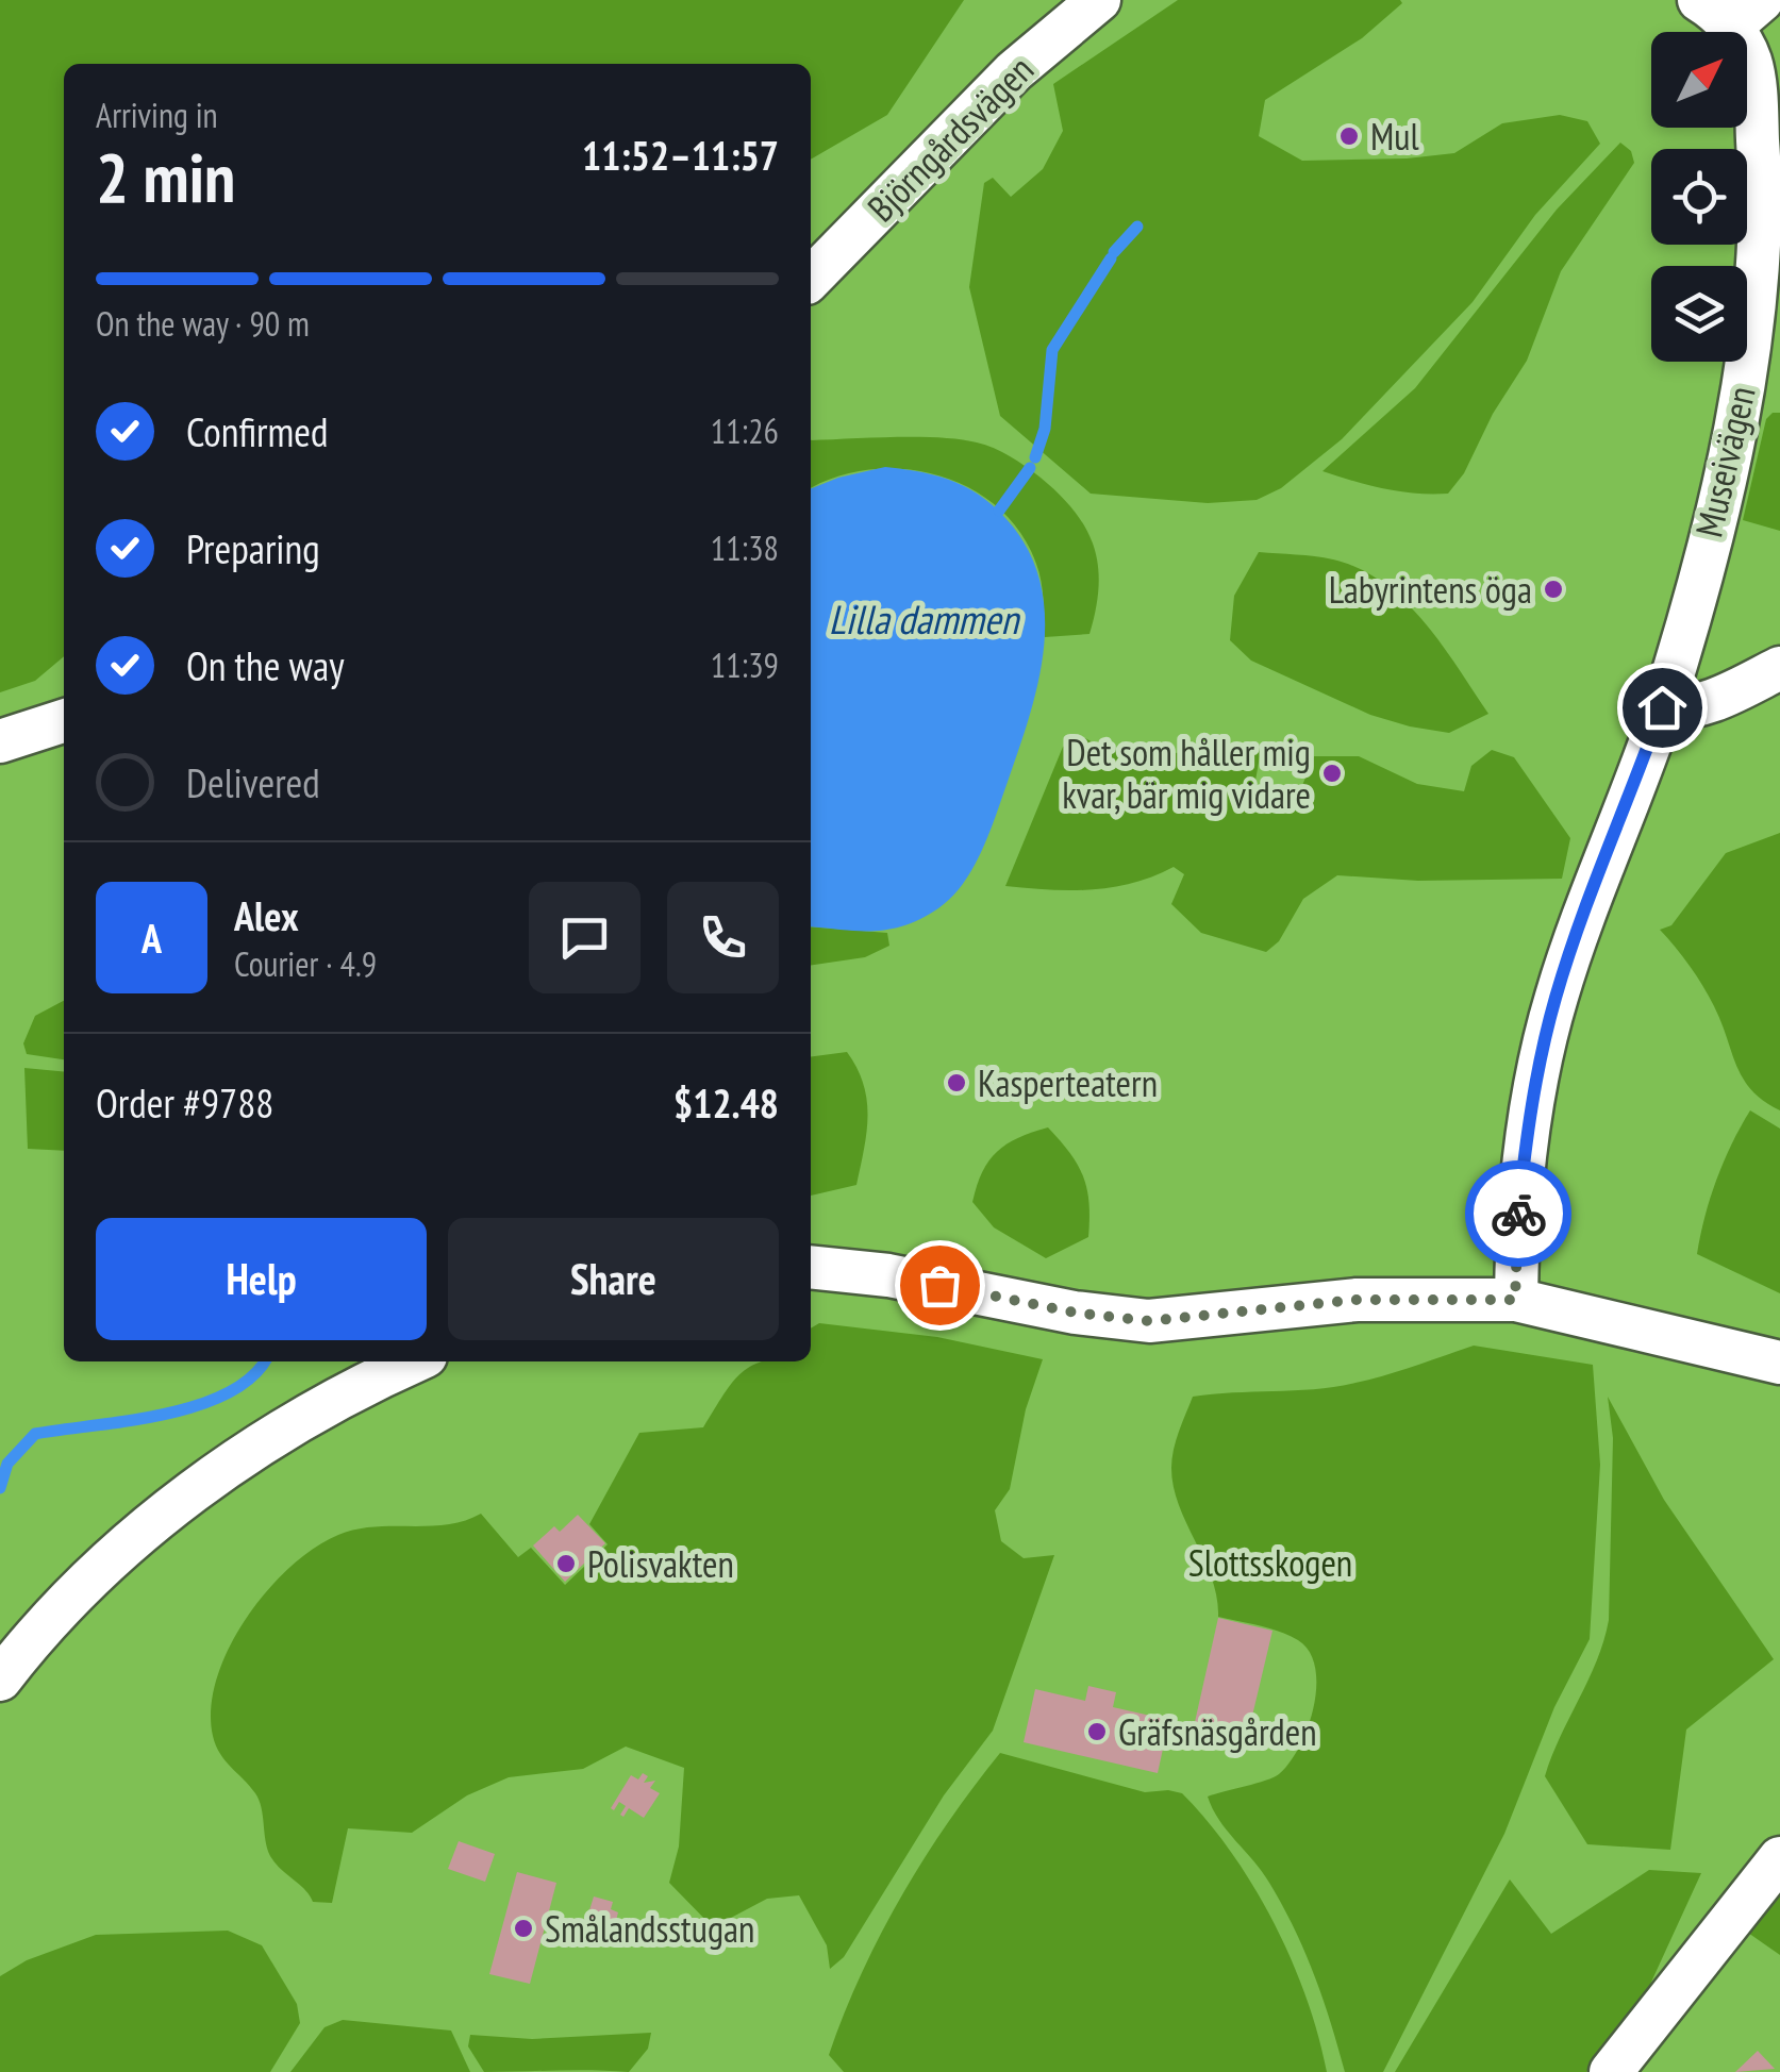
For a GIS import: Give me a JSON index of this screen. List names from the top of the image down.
{
  "streets": {
    "lane": ["Björngårdsvägen", "Museivägen"]
  },
  "water": ["Lilla dammen"],
  "parks": ["Slottsskogen"],
  "places": [
    "Mul",
    "Labyrintens öga",
    "Det som håller mig kvar, bär mig vidare",
    "Kasperteatern",
    "Polisvakten",
    "Gräfsnäsgården",
    "Smålandsstugan"
  ],
  "north": "top right",
  "page": {
    "heading": ["2 min", "Arriving in", "11:52–11:57"],
    "panel": [
      "Alex",
      "Courier · 4.9",
      "Order #9788",
      "$12.48"
    ],
    "bar": "On the way · 90 m",
    "list": [
      ["Confirmed", "11:26"],
      ["Preparing", "11:38"],
      ["On the way", "11:39"],
      "Delivered"
    ],
    "round": "A",
    "buttons": ["Help", "Share"]
  }
}
